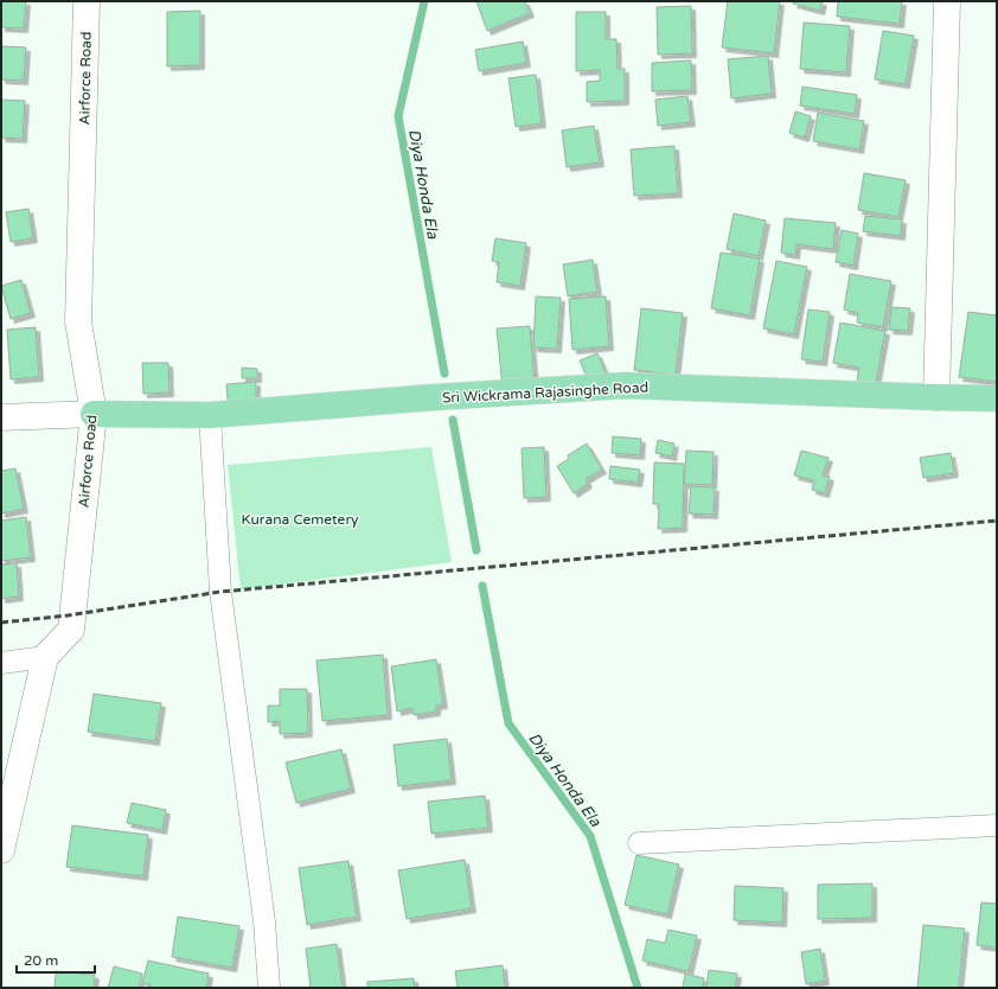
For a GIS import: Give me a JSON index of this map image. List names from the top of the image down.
{
  "streets": {
    "main road": ["Sri Wickrama Rajasinghe Road"],
    "street": ["Airforce Road"]
  },
  "crossings": [
    ["Airforce Road", "Sri Wickrama Rajasinghe Road"]
  ],
  "water": ["Diya Honda Ela"],
  "parks": ["Kurana Cemetery"],
  "scale_bar": "20 m"
}
